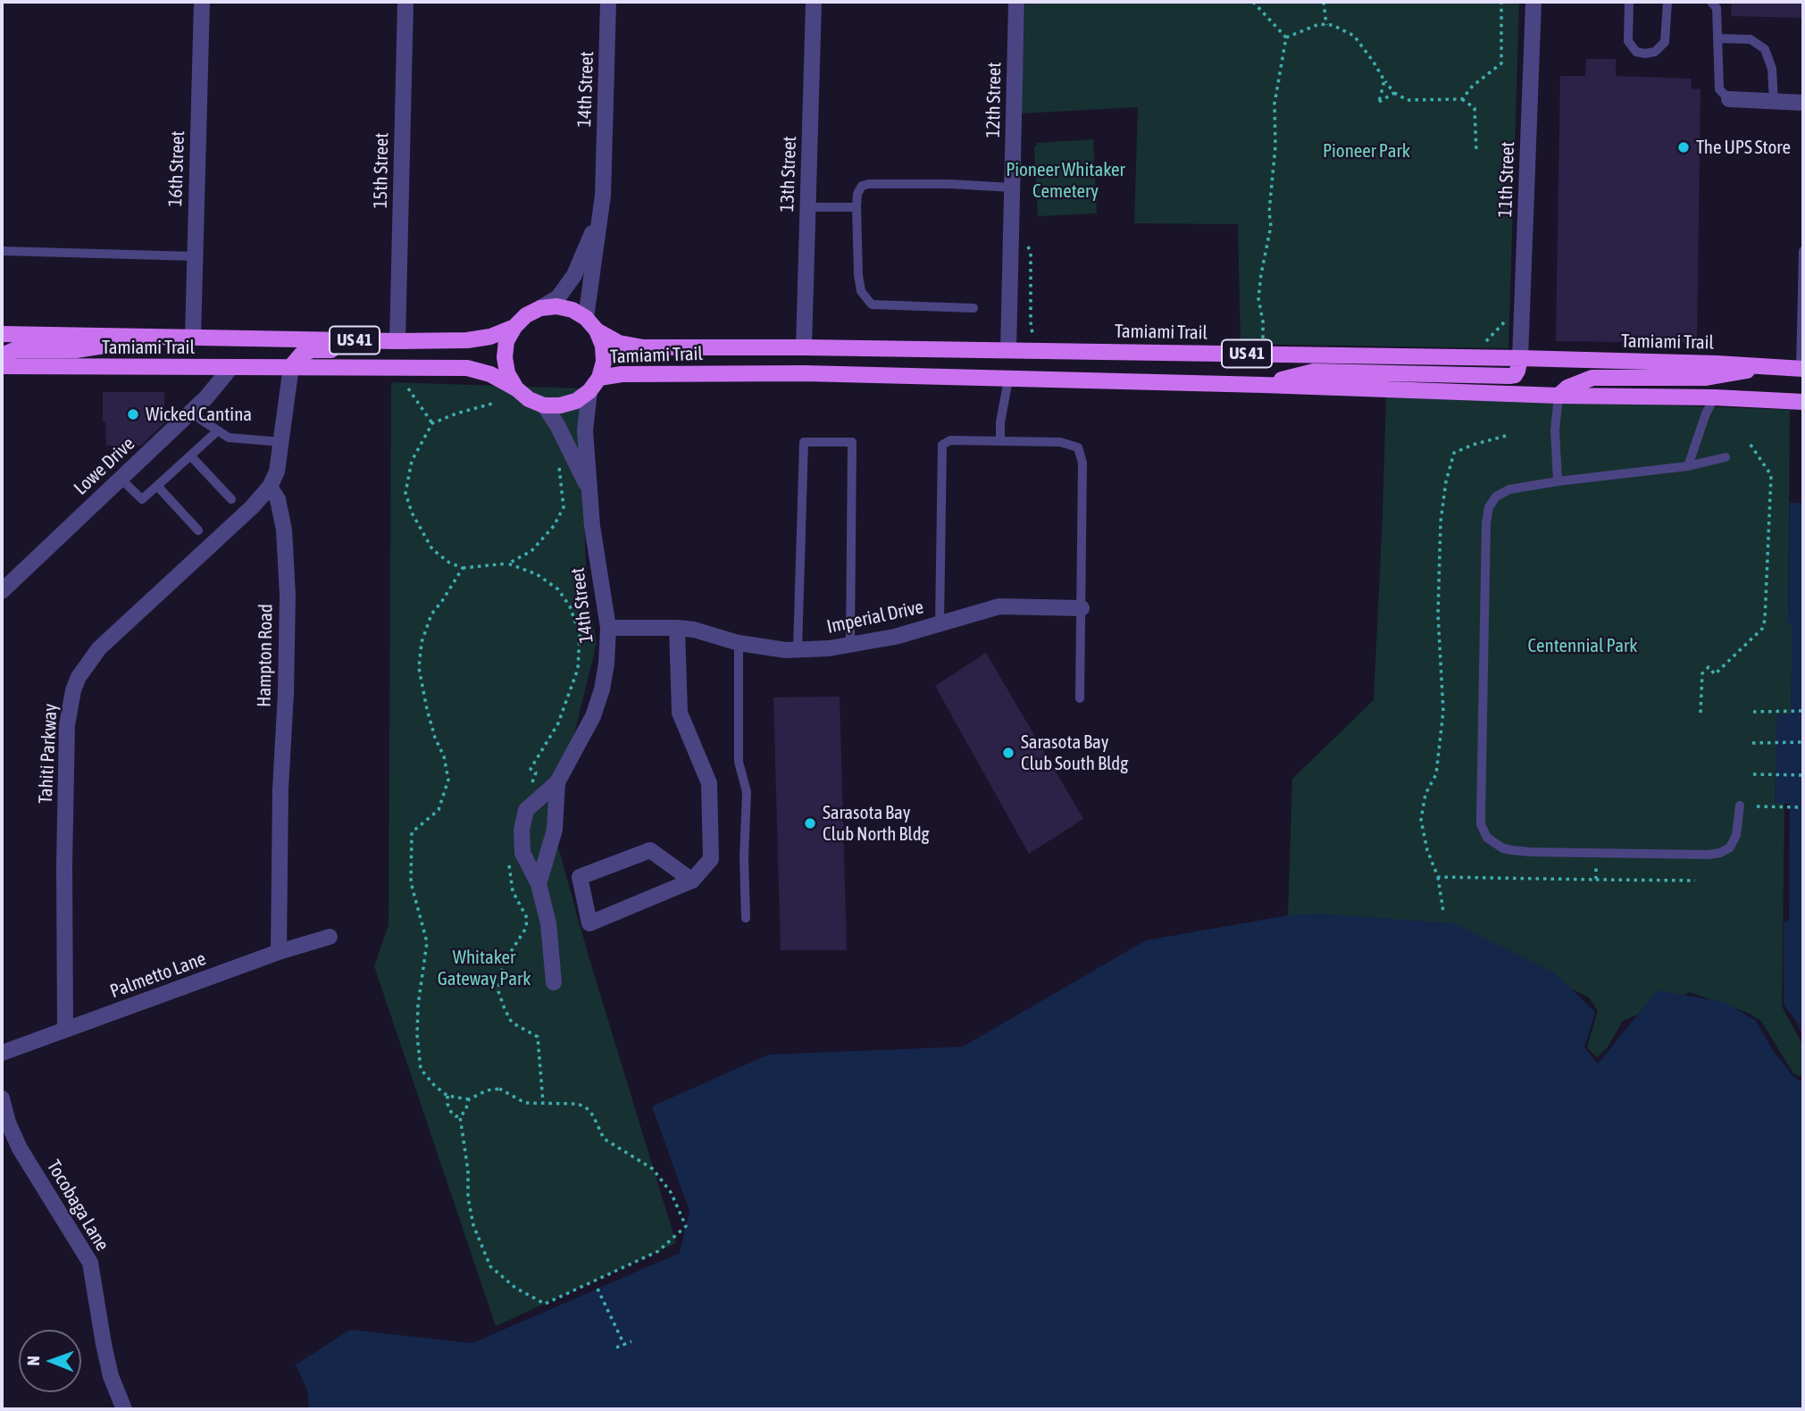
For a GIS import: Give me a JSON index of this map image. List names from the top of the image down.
{
  "streets": {
    "main road": ["Tamiami Trail", "US 41"],
    "street": [
      "14th Street",
      "12th Street",
      "16th Street",
      "15th Street",
      "13th Street",
      "11th Street",
      "Lowe Drive",
      "Imperial Drive",
      "Hampton Road",
      "Tahiti Parkway",
      "Palmetto Lane",
      "Tocobaga Lane"
    ]
  },
  "crossings": [
    ["14th Street", "Tamiami Trail"],
    ["14th Street", "Imperial Drive"],
    ["12th Street", "Tamiami Trail"],
    ["16th Street", "Tamiami Trail"],
    ["15th Street", "Tamiami Trail"],
    ["13th Street", "Tamiami Trail"],
    ["11th Street", "Tamiami Trail"],
    ["Tamiami Trail", "Lowe Drive"],
    ["Hampton Road", "Tahiti Parkway"],
    ["Hampton Road", "Palmetto Lane"],
    ["Tahiti Parkway", "Palmetto Lane"]
  ],
  "parks": [
    "Pioneer Park",
    "Pioneer Whitaker Cemetery",
    "Centennial Park",
    "Whitaker Gateway Park"
  ],
  "places": [
    "The UPS Store",
    "Wicked Cantina",
    "Sarasota Bay Club South Bldg",
    "Sarasota Bay Club North Bldg"
  ],
  "north": "left"
}
